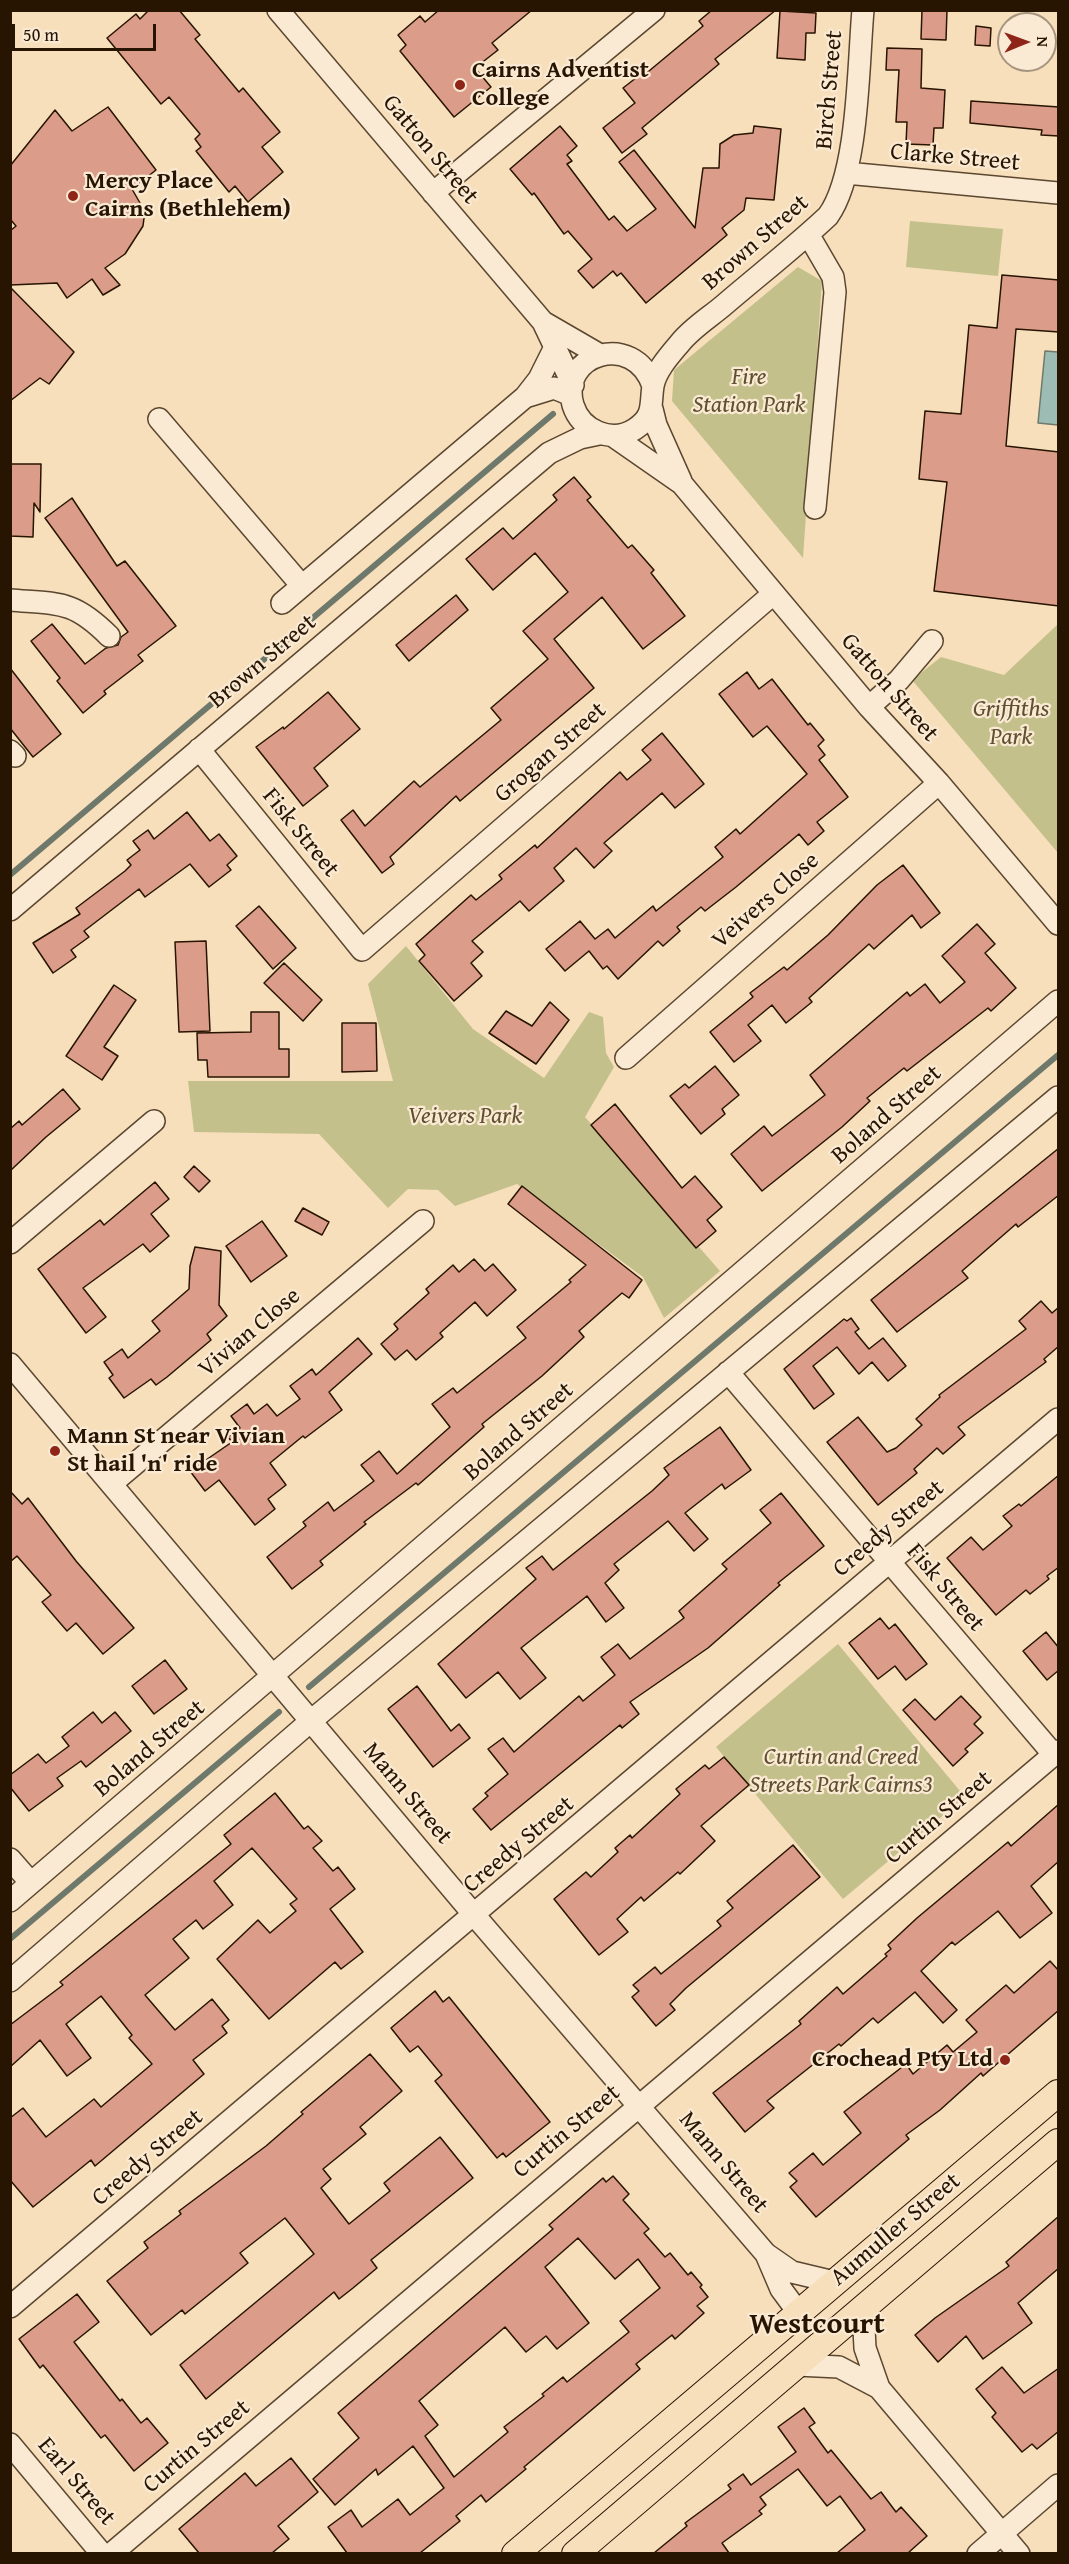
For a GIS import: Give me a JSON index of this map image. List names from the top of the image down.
{
  "streets": {
    "main road": ["Aumuller Street"],
    "street": [
      "Birch Street",
      "Gatton Street",
      "Clarke Street",
      "Brown Street",
      "Grogan Street",
      "Fisk Street",
      "Veivers Close",
      "Boland Street",
      "Vivian Close",
      "Creedy Street",
      "Mann Street",
      "Curtin Street",
      "Earl Street"
    ]
  },
  "crossings": [
    ["Birch Street", "Clarke Street"],
    ["Birch Street", "Brown Street"],
    ["Gatton Street", "Brown Street"],
    ["Gatton Street", "Grogan Street"],
    ["Gatton Street", "Veivers Close"],
    ["Clarke Street", "Brown Street"],
    ["Brown Street", "Fisk Street"],
    ["Grogan Street", "Fisk Street"],
    ["Fisk Street", "Creedy Street"],
    ["Fisk Street", "Curtin Street"],
    ["Boland Street", "Mann Street"],
    ["Vivian Close", "Mann Street"],
    ["Creedy Street", "Mann Street"],
    ["Mann Street", "Curtin Street"],
    ["Mann Street", "Aumuller Street"]
  ],
  "districts": ["Westcourt"],
  "parks": [
    "Fire Station Park",
    "Griffiths Park",
    "Veivers Park",
    "Curtin and Creed Streets Park Cairns3"
  ],
  "places": [
    "Cairns Adventist College",
    "Mercy Place Cairns (Bethlehem)",
    "Mann St near Vivian St hail 'n' ride",
    "Crochead Pty Ltd"
  ],
  "scale_bar": "50 m",
  "north": "right"
}
